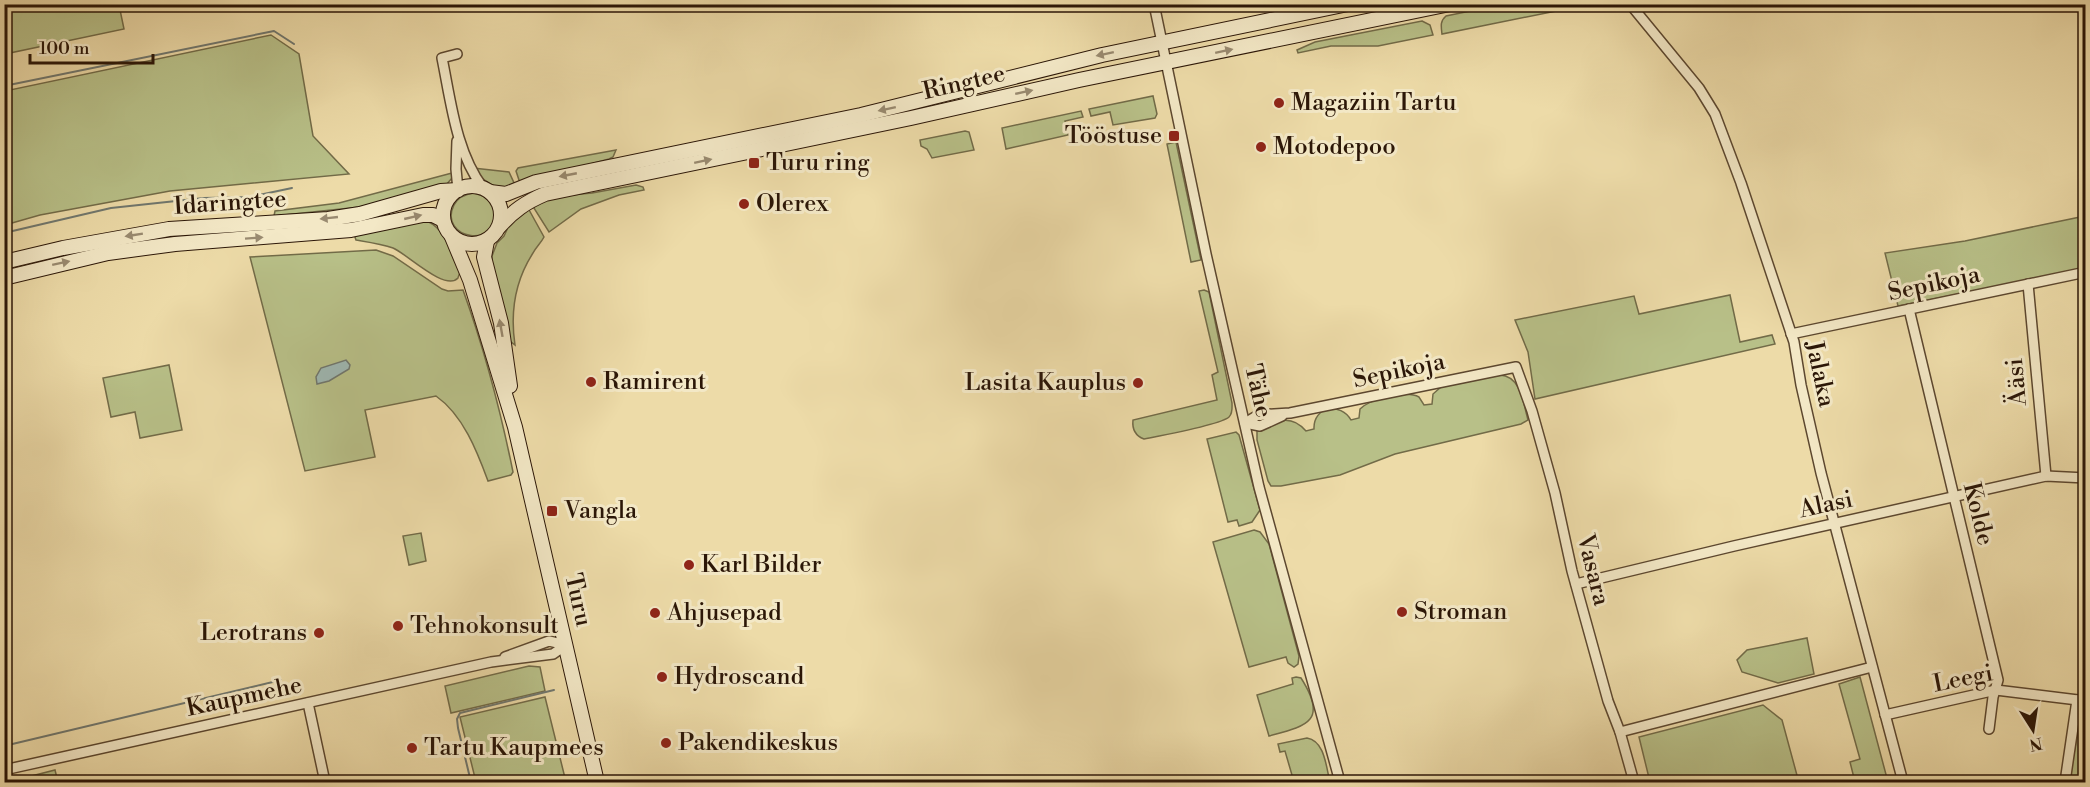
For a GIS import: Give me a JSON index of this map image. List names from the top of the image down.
{
  "streets": {
    "main road": ["Ringtee", "Idaringtee", "Turu"],
    "street": [
      "Sepikoja",
      "Jalaka",
      "Ääsi",
      "Tähe",
      "Alasi",
      "Kolde",
      "Vasara",
      "Leegi",
      "Kaupmehe"
    ]
  },
  "crossings": [
    ["Ringtee", "Idaringtee"],
    ["Ringtee", "Tähe"],
    ["Ringtee", "Turu"],
    ["Idaringtee", "Turu"],
    ["Sepikoja", "Jalaka"],
    ["Sepikoja", "Ääsi"],
    ["Sepikoja", "Tähe"],
    ["Sepikoja", "Kolde"],
    ["Sepikoja", "Vasara"],
    ["Jalaka", "Alasi"],
    ["Jalaka", "Leegi"],
    ["Ääsi", "Alasi"],
    ["Alasi", "Kolde"],
    ["Alasi", "Vasara"],
    ["Kolde", "Leegi"],
    ["Turu", "Kaupmehe"]
  ],
  "places": {
    "other": [
      "Magaziin Tartu",
      "Motodepoo",
      "Olerex",
      "Ramirent",
      "Lasita Kauplus",
      "Karl Bilder",
      "Stroman",
      "Ahjusepad",
      "Tehnokonsult",
      "Lerotrans",
      "Hydroscand",
      "Pakendikeskus",
      "Tartu Kaupmees"
    ],
    "transit": ["Tööstuse", "Turu ring", "Vangla"]
  },
  "scale_bar": "100 m",
  "north": "bottom"
}
